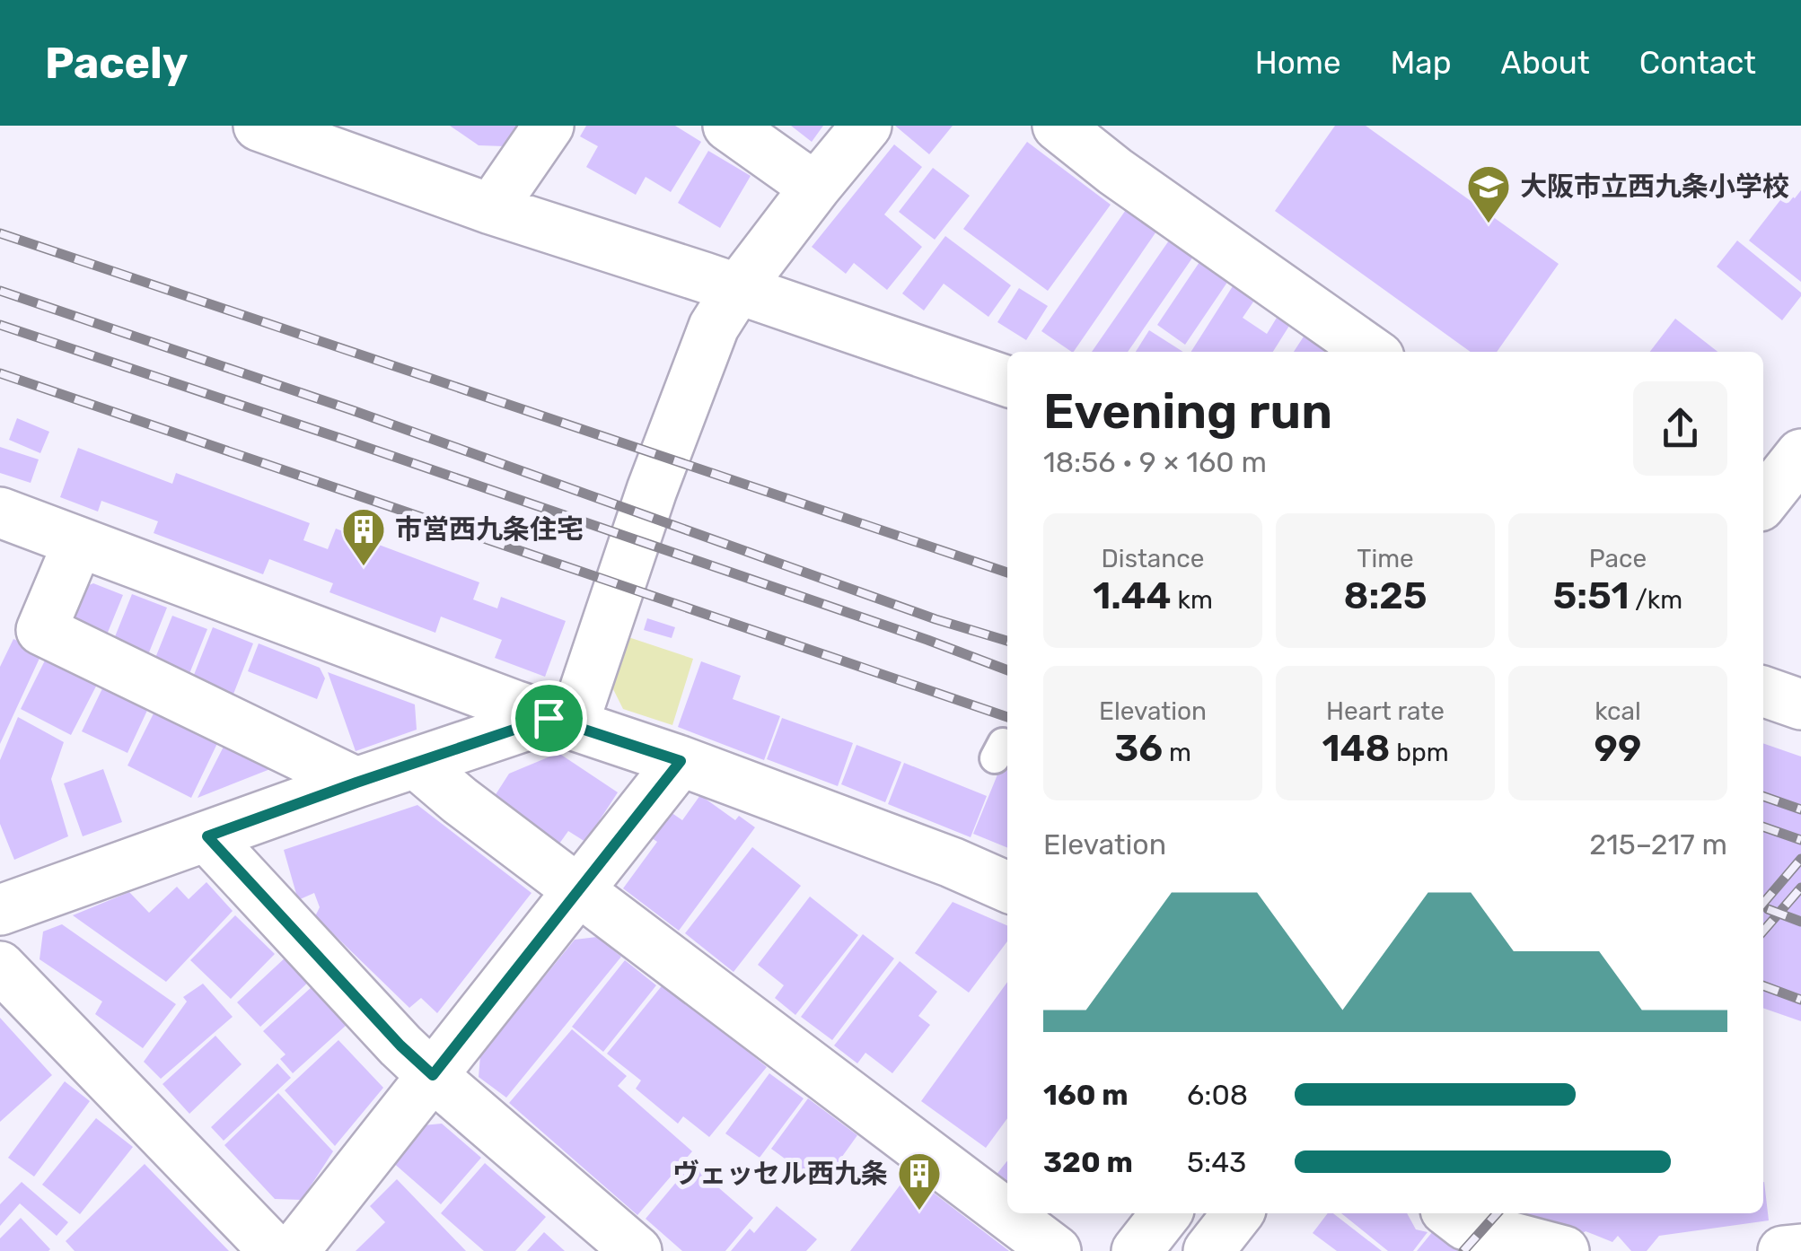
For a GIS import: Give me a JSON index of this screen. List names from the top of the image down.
{
  "places": {
    "school or university": ["大阪市立西九条小学校"],
    "building": ["市営西九条住宅", "ヴェッセル西九条"]
  },
  "page": {
    "header": "Pacely",
    "nav": [
      "Home",
      "Map",
      "About",
      "Contact"
    ],
    "heading": ["Evening run", "18:56 · 9 × 160 m"],
    "stats": [
      ["Distance", "1.44 km"],
      ["Time", "8:25"],
      ["Pace", "5:51 /km"],
      ["Elevation", "36 m"],
      ["Heart rate", "148 bpm"],
      ["kcal", "99"]
    ],
    "chart": ["Elevation", "215–217 m"],
    "list": [
      {
        "name": "160 m",
        "note": "6:08"
      },
      {
        "name": "320 m",
        "note": "5:43"
      }
    ]
  }
}
